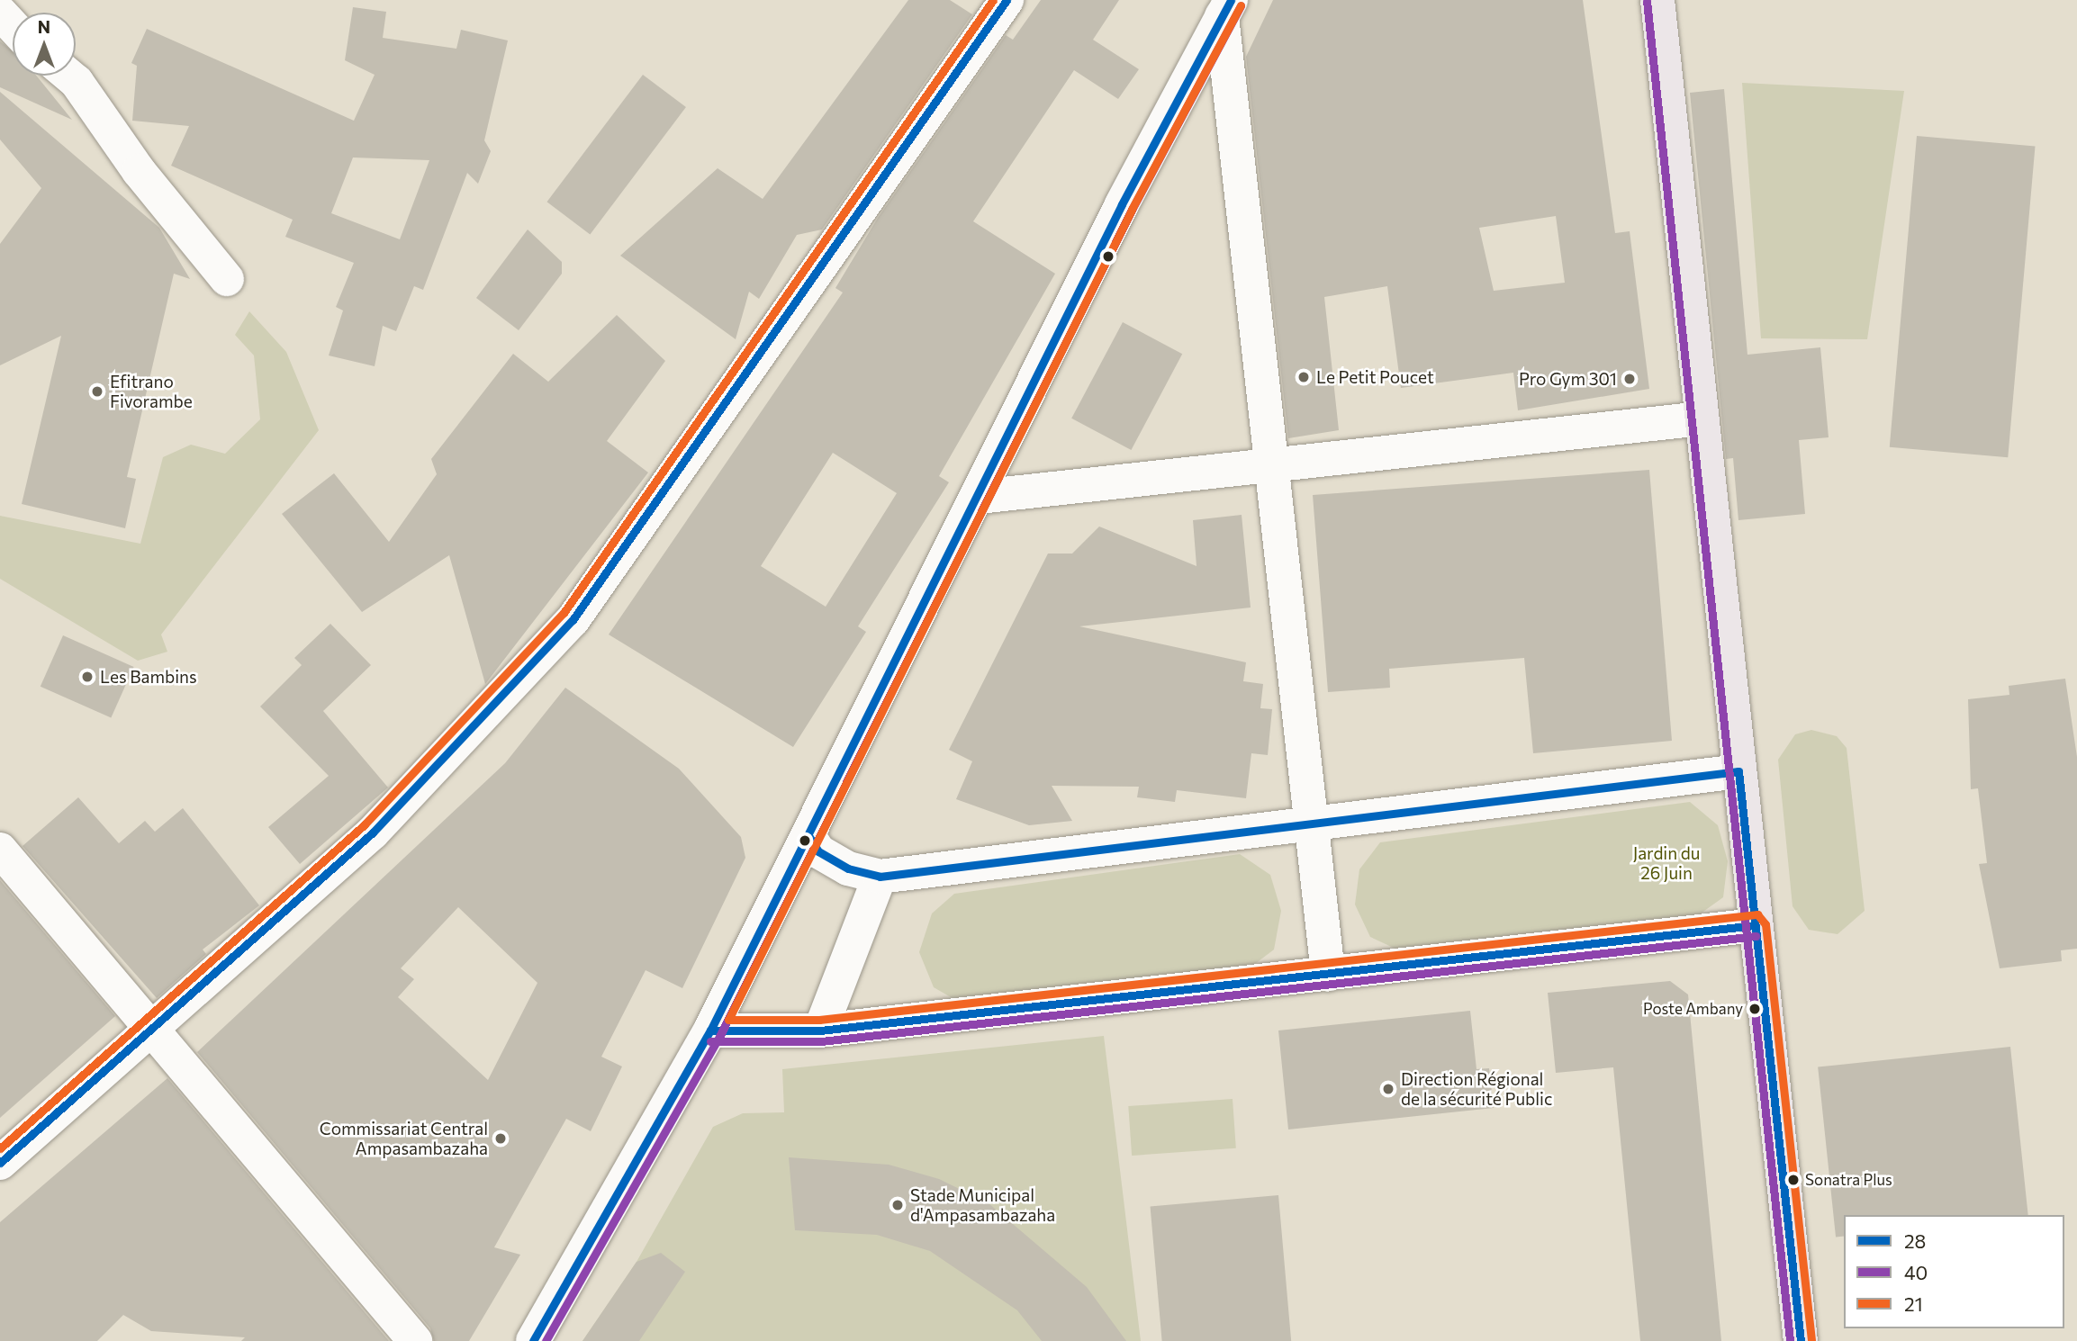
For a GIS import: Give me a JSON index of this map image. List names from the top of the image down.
{
  "parks": ["Jardin du 26 Juin"],
  "places": [
    "Le Petit Poucet",
    "Pro Gym 301",
    "Efitrano Fivorambe",
    "Les Bambins",
    "Poste Ambany",
    "Direction Régional de la sécurité Public",
    "Commissariat Central Ampasambazaha",
    "Sonatra Plus",
    "Stade Municipal d'Ampasambazaha"
  ],
  "lines": ["transit line 28", "transit line 21", "transit line 40"],
  "legend": ["28", "40", "21"],
  "north": "top"
}
